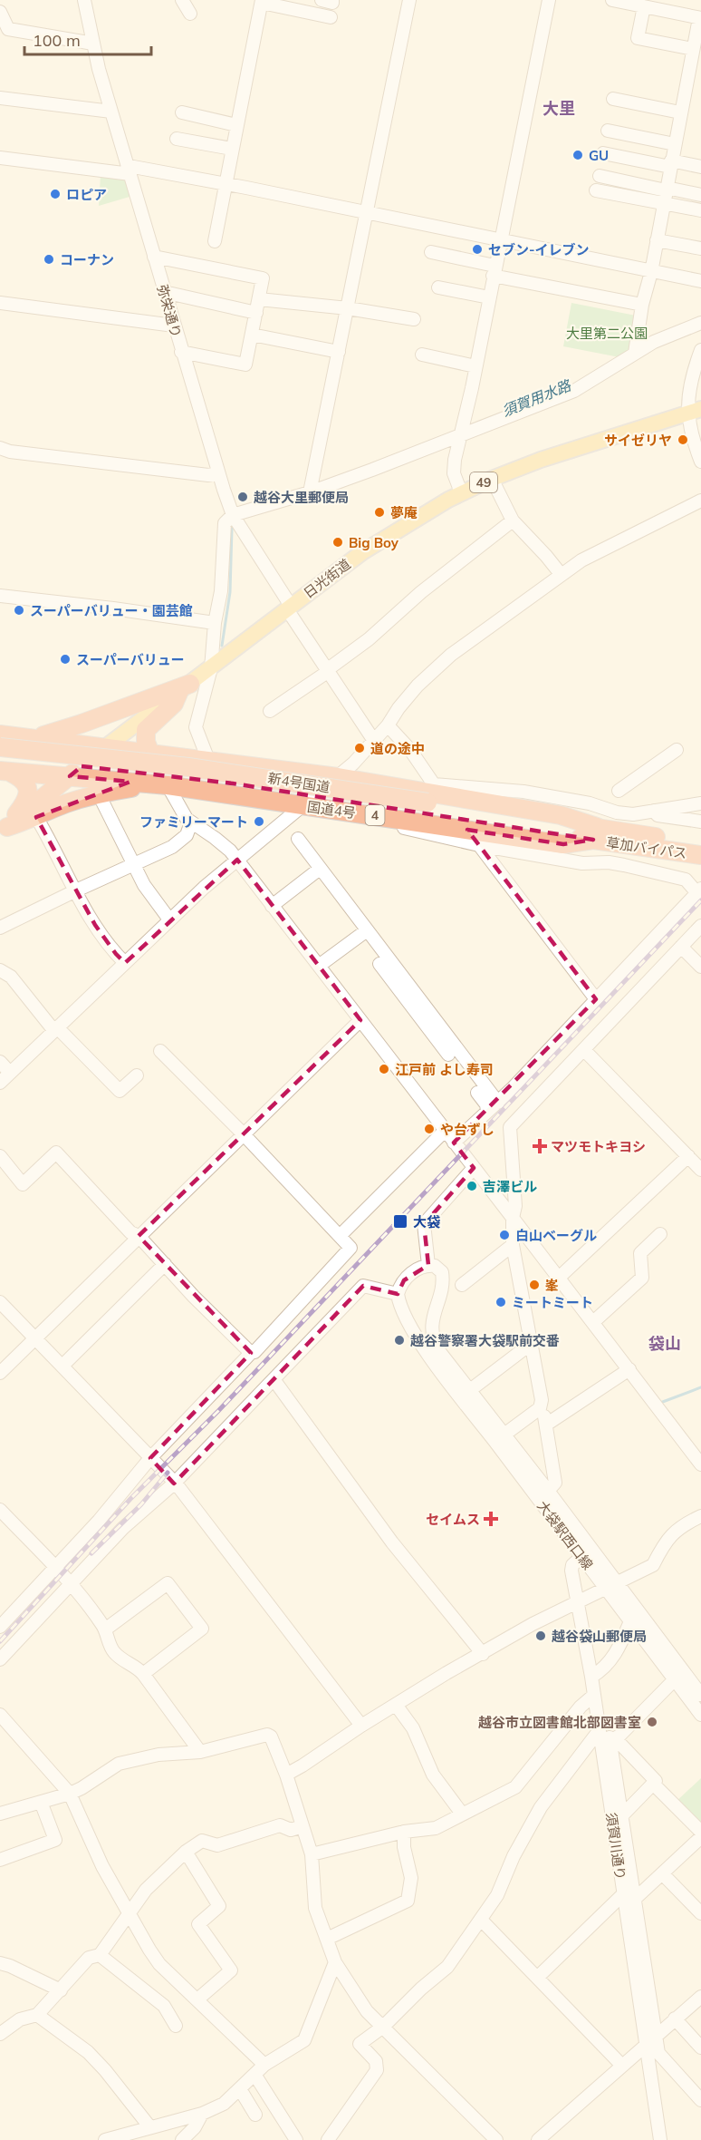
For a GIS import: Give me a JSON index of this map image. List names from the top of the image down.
{
  "streets": {
    "highway": [
      "日光街道",
      "新4号国道",
      "国道4号",
      "4",
      "草加バイパス"
    ],
    "main road": ["49"],
    "street": ["弥栄通り", "大袋駅西口線", "須賀川通り"]
  },
  "crossings": [
    ["弥栄通り", "日光街道"],
    ["日光街道", "国道4号"],
    ["日光街道", "4"],
    ["新4号国道", "国道4号"],
    ["新4号国道", "4"],
    ["新4号国道", "草加バイパス"],
    ["国道4号", "4"],
    ["国道4号", "草加バイパス"],
    ["4", "草加バイパス"],
    ["大袋駅西口線", "須賀川通り"]
  ],
  "districts": ["大里", "袋山"],
  "water": ["須賀用水路"],
  "parks": ["大里第二公園"],
  "places": {
    "other": [
      "GU",
      "ロピア",
      "セブン-イレブン",
      "コーナン",
      "サイゼリヤ",
      "越谷大里郵便局",
      "夢庵",
      "Big Boy",
      "スーパーバリュー・園芸館",
      "スーパーバリュー",
      "道の途中",
      "ファミリーマート",
      "江戸前 よし寿司",
      "や台ずし",
      "吉澤ビル",
      "白山ベーグル",
      "峯",
      "ミートミート",
      "越谷警察署大袋駅前交番",
      "越谷袋山郵便局",
      "越谷市立図書館北部図書室"
    ],
    "health": ["マツモトキヨシ", "セイムス"],
    "transit": ["大袋"]
  },
  "scale_bar": "100 m"
}
